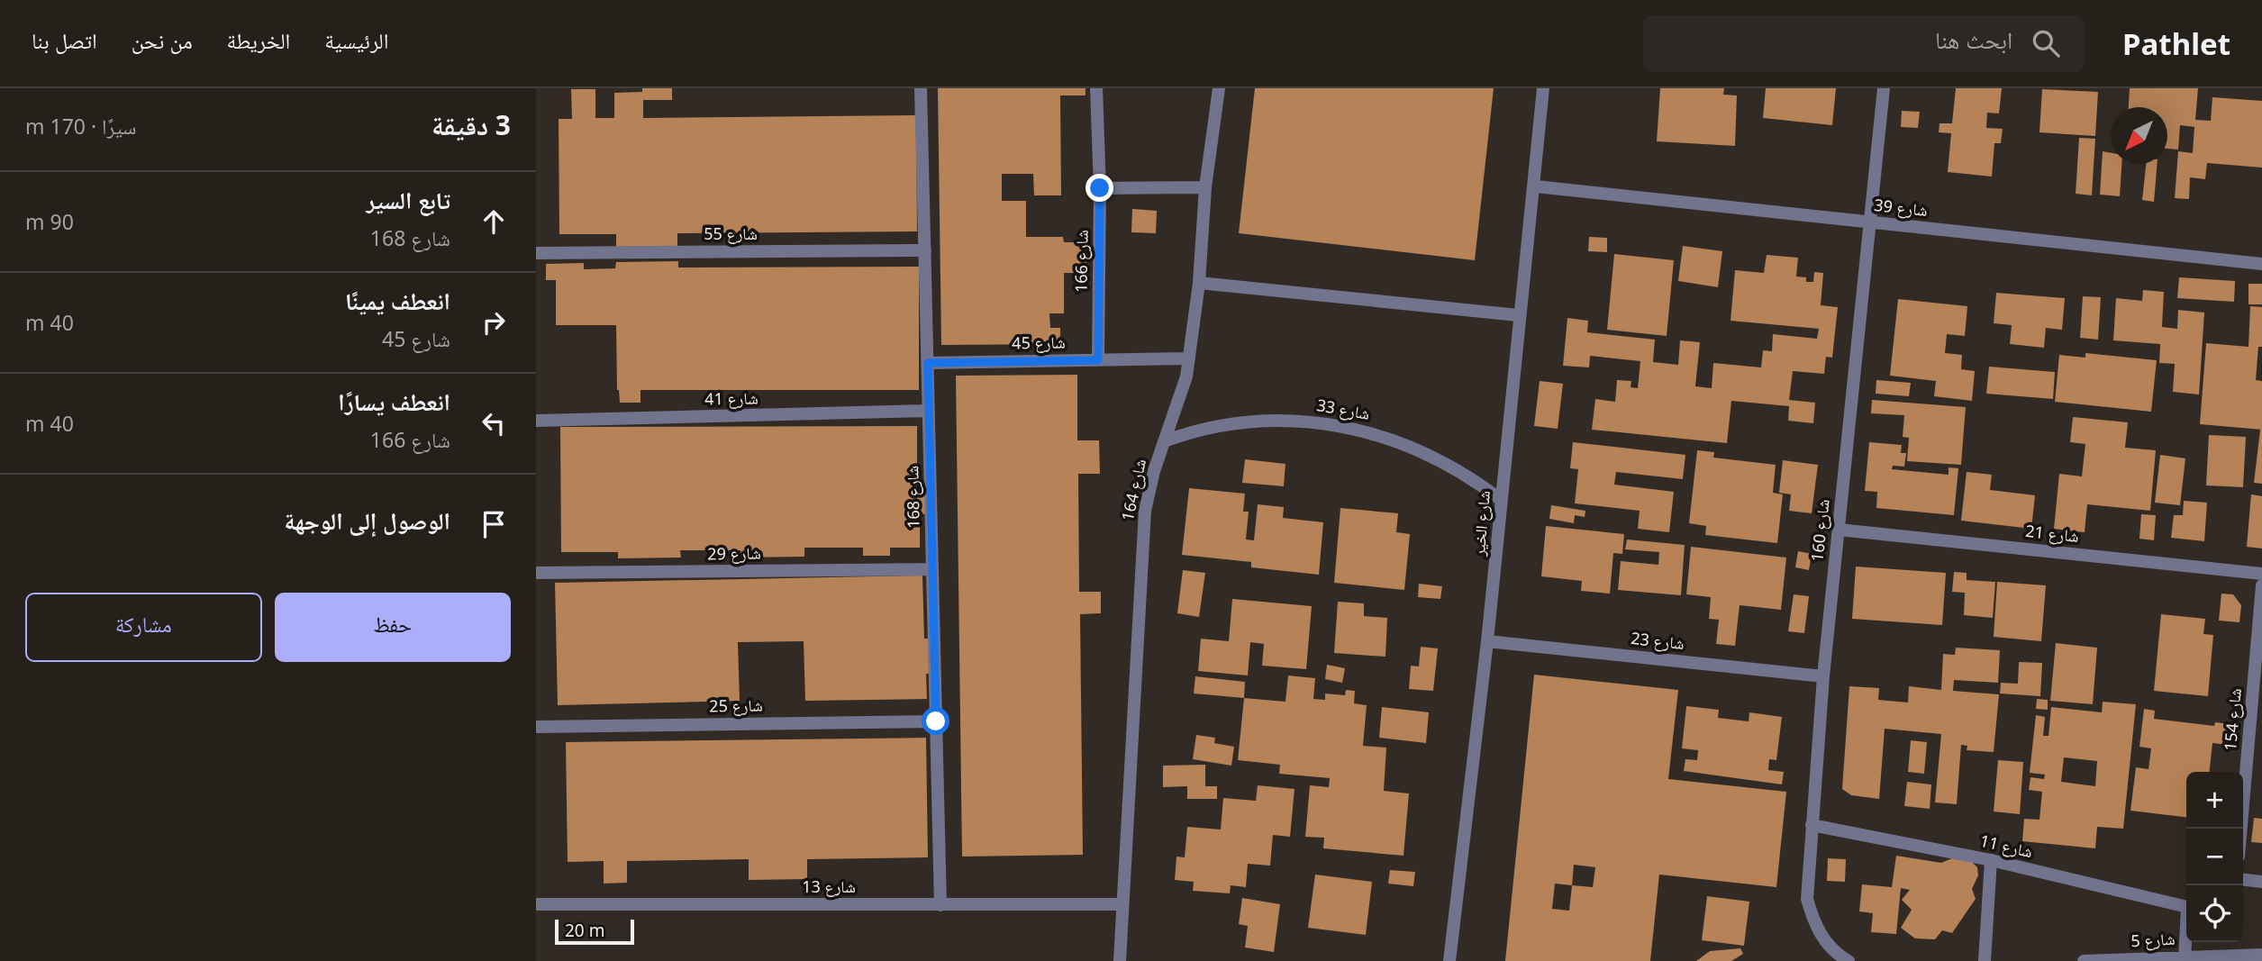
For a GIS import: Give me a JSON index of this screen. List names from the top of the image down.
{
  "streets": {
    "street": [
      "شارع 39",
      "شارع 55",
      "شارع 166",
      "شارع 45",
      "شارع 41",
      "شارع 33",
      "شارع 164",
      "شارع 168",
      "شارع الخير",
      "شارع 160",
      "شارع 21",
      "شارع 29",
      "شارع 23",
      "شارع 25",
      "شارع 154",
      "شارع 11",
      "شارع 13",
      "شارع 5"
    ]
  },
  "crossings": [
    ["شارع 39", "شارع الخير"],
    ["شارع 39", "شارع 160"],
    ["شارع 55", "شارع 168"],
    ["شارع 166", "شارع 45"],
    ["شارع 45", "شارع 164"],
    ["شارع 45", "شارع 168"],
    ["شارع 41", "شارع 168"],
    ["شارع 33", "شارع 164"],
    ["شارع 33", "شارع الخير"],
    ["شارع 164", "شارع 13"],
    ["شارع 168", "شارع 29"],
    ["شارع 168", "شارع 25"],
    ["شارع 168", "شارع 13"],
    ["شارع الخير", "شارع 23"],
    ["شارع 160", "شارع 21"],
    ["شارع 160", "شارع 23"],
    ["شارع 160", "شارع 11"]
  ],
  "scale_bar": "20 m",
  "north": "bottom left",
  "page": {
    "header": "Pathlet",
    "search": "ابحث هنا",
    "nav": [
      "الرئيسية",
      "الخريطة",
      "من نحن",
      "اتصل بنا"
    ],
    "heading": ["3 دقيقة", "سيرًا · 170 m"],
    "list": [
      ["تابع السير", "شارع 168", "90 m"],
      ["انعطف يمينًا", "شارع 45", "40 m"],
      ["انعطف يسارًا", "شارع 166", "40 m"],
      "الوصول إلى الوجهة"
    ],
    "buttons": ["حفظ", "مشاركة"],
    "map_buttons": ["+", "−"],
    "scale": "20 m"
  }
}
